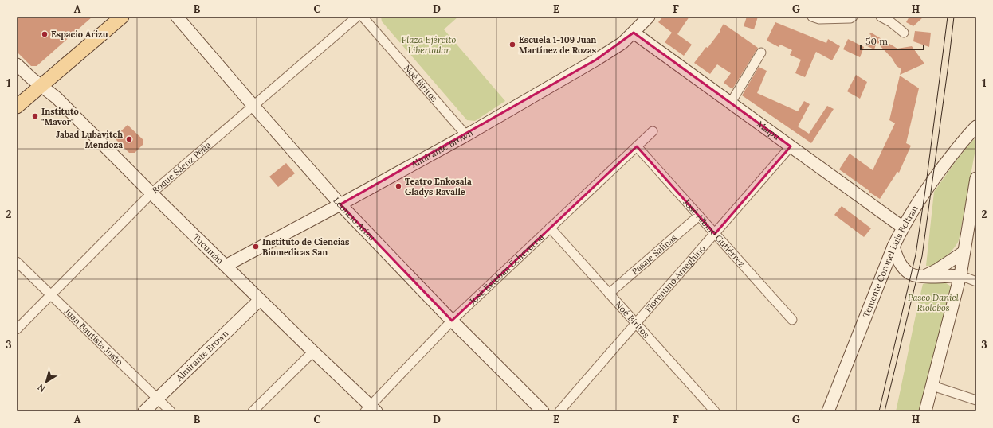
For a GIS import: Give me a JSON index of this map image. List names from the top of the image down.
{
  "streets": {
    "street": [
      "Noé Biritos",
      "Maipú",
      "Almirante Brown",
      "Roque Sáenz Peña",
      "Leoncio Arizu",
      "José Albino Gutiérrez",
      "Tucumán",
      "Pasaje Salinas",
      "Teniente Coronel Luis Beltrán",
      "José Esteban Echeverría",
      "Florentino Ameghino",
      "Juan Bautista Justo"
    ]
  },
  "crossings": [
    ["Noé Biritos", "Almirante Brown"],
    ["Noé Biritos", "Pasaje Salinas"],
    ["Noé Biritos", "José Esteban Echeverría"],
    ["Noé Biritos", "Florentino Ameghino"],
    ["Maipú", "Almirante Brown"],
    ["Maipú", "Teniente Coronel Luis Beltrán"],
    ["Maipú", "Florentino Ameghino"],
    ["Almirante Brown", "Leoncio Arizu"],
    ["Almirante Brown", "Tucumán"],
    ["Almirante Brown", "Juan Bautista Justo"],
    ["Roque Sáenz Peña", "Leoncio Arizu"],
    ["Roque Sáenz Peña", "Tucumán"],
    ["Roque Sáenz Peña", "Juan Bautista Justo"],
    ["Leoncio Arizu", "José Esteban Echeverría"],
    ["José Albino Gutiérrez", "Pasaje Salinas"],
    ["José Albino Gutiérrez", "José Esteban Echeverría"],
    ["José Albino Gutiérrez", "Florentino Ameghino"],
    ["Tucumán", "José Esteban Echeverría"]
  ],
  "parks": ["Plaza Ejército Libertador", "Paseo Daniel Riolobos"],
  "places": [
    "Espacio Arizu",
    "Escuela 1-109 Juan Martínez de Rozas",
    "Instituto \"Mavor\"",
    "Jabad Lubavitch Mendoza",
    "Teatro Enkosala Gladys Ravalle",
    "Instituto de Ciencias Biomedicas San"
  ],
  "scale_bar": "50 m",
  "north": "bottom left",
  "grid": {
    "columns": [
      "A",
      "B",
      "C",
      "D",
      "E",
      "F",
      "G",
      "H"
    ],
    "rows": ["1", "2", "3"]
  }
}
